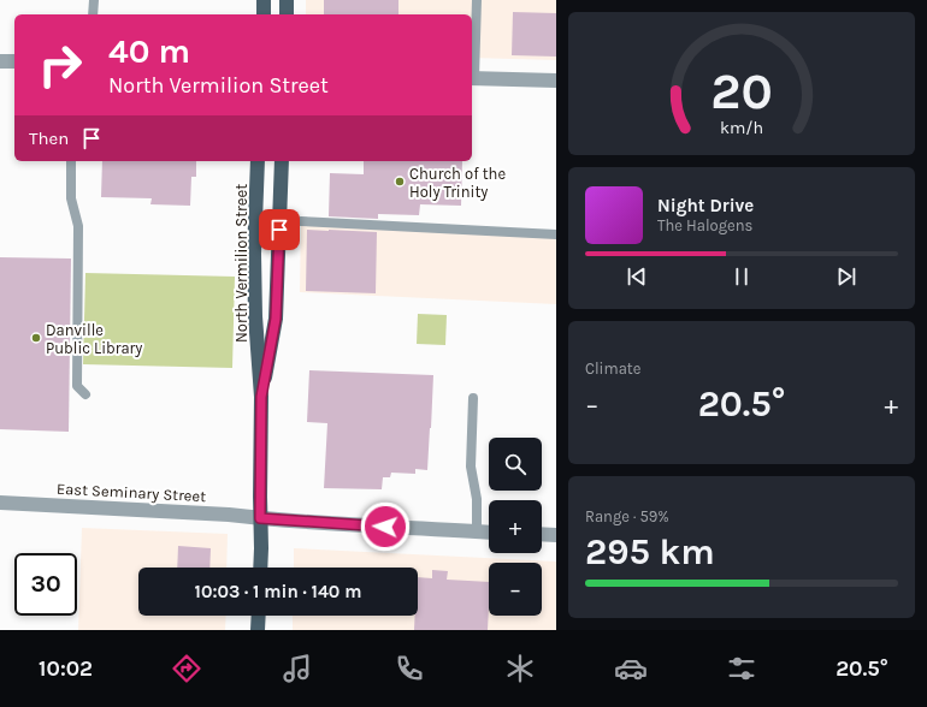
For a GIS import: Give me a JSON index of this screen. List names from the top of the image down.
{
  "streets": {
    "main road": ["North Vermilion Street"],
    "street": ["East Seminary Street"]
  },
  "crossings": [
    ["North Vermilion Street", "East Seminary Street"]
  ],
  "places": ["Church of the Holy Trinity", "Danville Public Library"],
  "page": {
    "turn": ["40 m", "North Vermilion Street"],
    "then": "Then",
    "song": ["Night Drive", "The Halogens"],
    "tile": [
      "Climate",
      ["Range · 59%", "295 km"]
    ],
    "heat": ["−", "20.5°", "+"],
    "map_buttons": ["+", "−"],
    "limit": "30",
    "trip": "10:03 · 1 min · 140 m",
    "tabs": ["10:02", "20.5°"],
    "gauge": ["20", "km/h"]
  }
}
